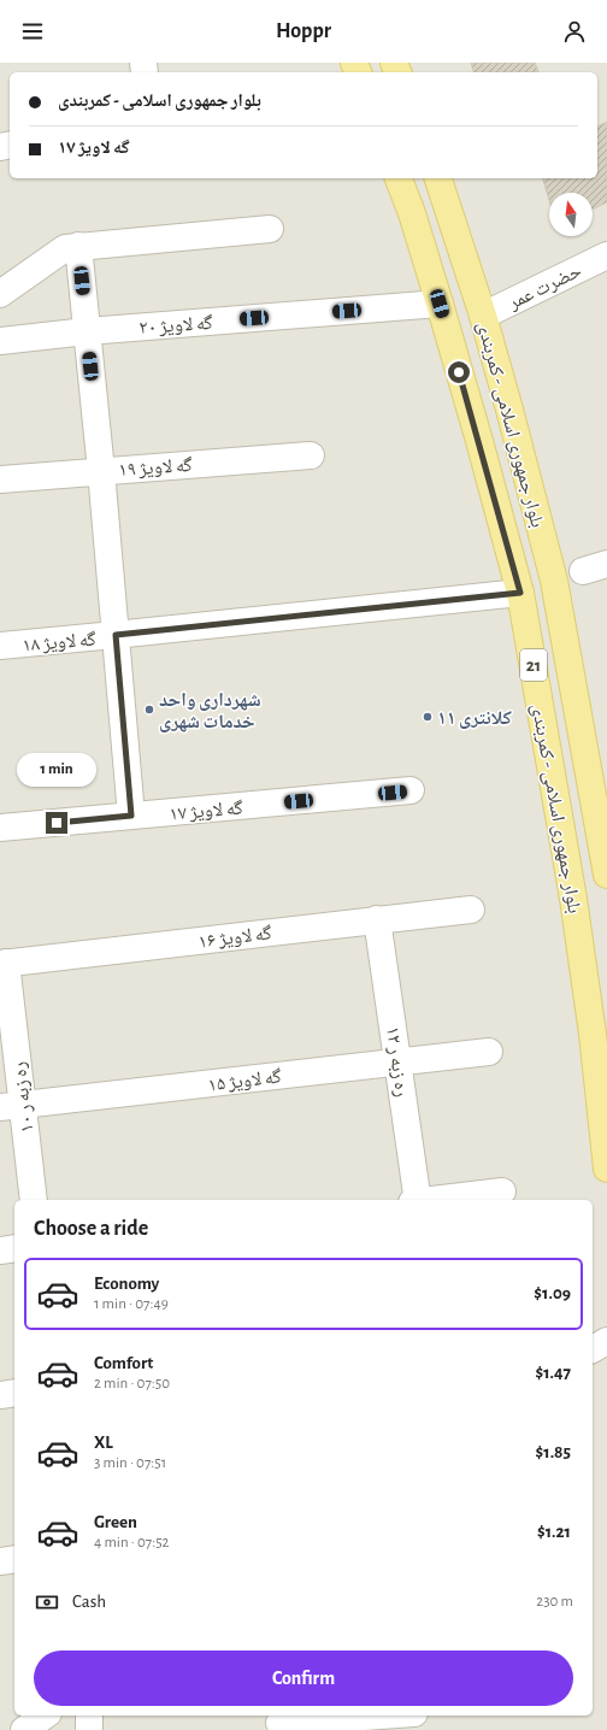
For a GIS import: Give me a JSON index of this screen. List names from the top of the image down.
{
  "streets": {
    "main road": ["بلوار جمهوری اسلامی - کمربندی", "21"],
    "street": [
      "حضرت عمر",
      "گه لاویژ ۲۰",
      "۱۹ گه لاویژ",
      "گه لاویژ ۱۸",
      "گه لاویژ ۱۷",
      "۱۶ گه لاویژ",
      "ره زبه ر ۱۲",
      "گه لاویژ ۱۵",
      "ره زبه ر ۱۰"
    ]
  },
  "crossings": [
    ["حضرت عمر", "بلوار جمهوری اسلامی - کمربندی"],
    ["گه لاویژ ۲۰", "بلوار جمهوری اسلامی - کمربندی"],
    ["بلوار جمهوری اسلامی - کمربندی", "گه لاویژ ۱۸"],
    ["۱۶ گه لاویژ", "ره زبه ر ۱۲"],
    ["۱۶ گه لاویژ", "ره زبه ر ۱۰"],
    ["ره زبه ر ۱۲", "گه لاویژ ۱۵"],
    ["گه لاویژ ۱۵", "ره زبه ر ۱۰"]
  ],
  "places": ["شهرداری واحد خدمات شهری", "کلانتری ۱۱"],
  "north": "top",
  "page": {
    "header": "Hoppr",
    "banner": ["بلوار جمهوری اسلامی - کمربندی", "گه لاویژ ۱۷"],
    "bubble": "1 min",
    "heading": "Choose a ride",
    "list": [
      {
        "name": "Economy",
        "note": "1 min · 07:49",
        "value": "$1.09"
      },
      {
        "name": "Comfort",
        "note": "2 min · 07:50",
        "value": "$1.47"
      },
      {
        "name": "XL",
        "note": "3 min · 07:51",
        "value": "$1.85"
      },
      {
        "name": "Green",
        "note": "4 min · 07:52",
        "value": "$1.21"
      }
    ],
    "pay": ["Cash", "230 m"],
    "buttons": "Confirm"
  }
}
